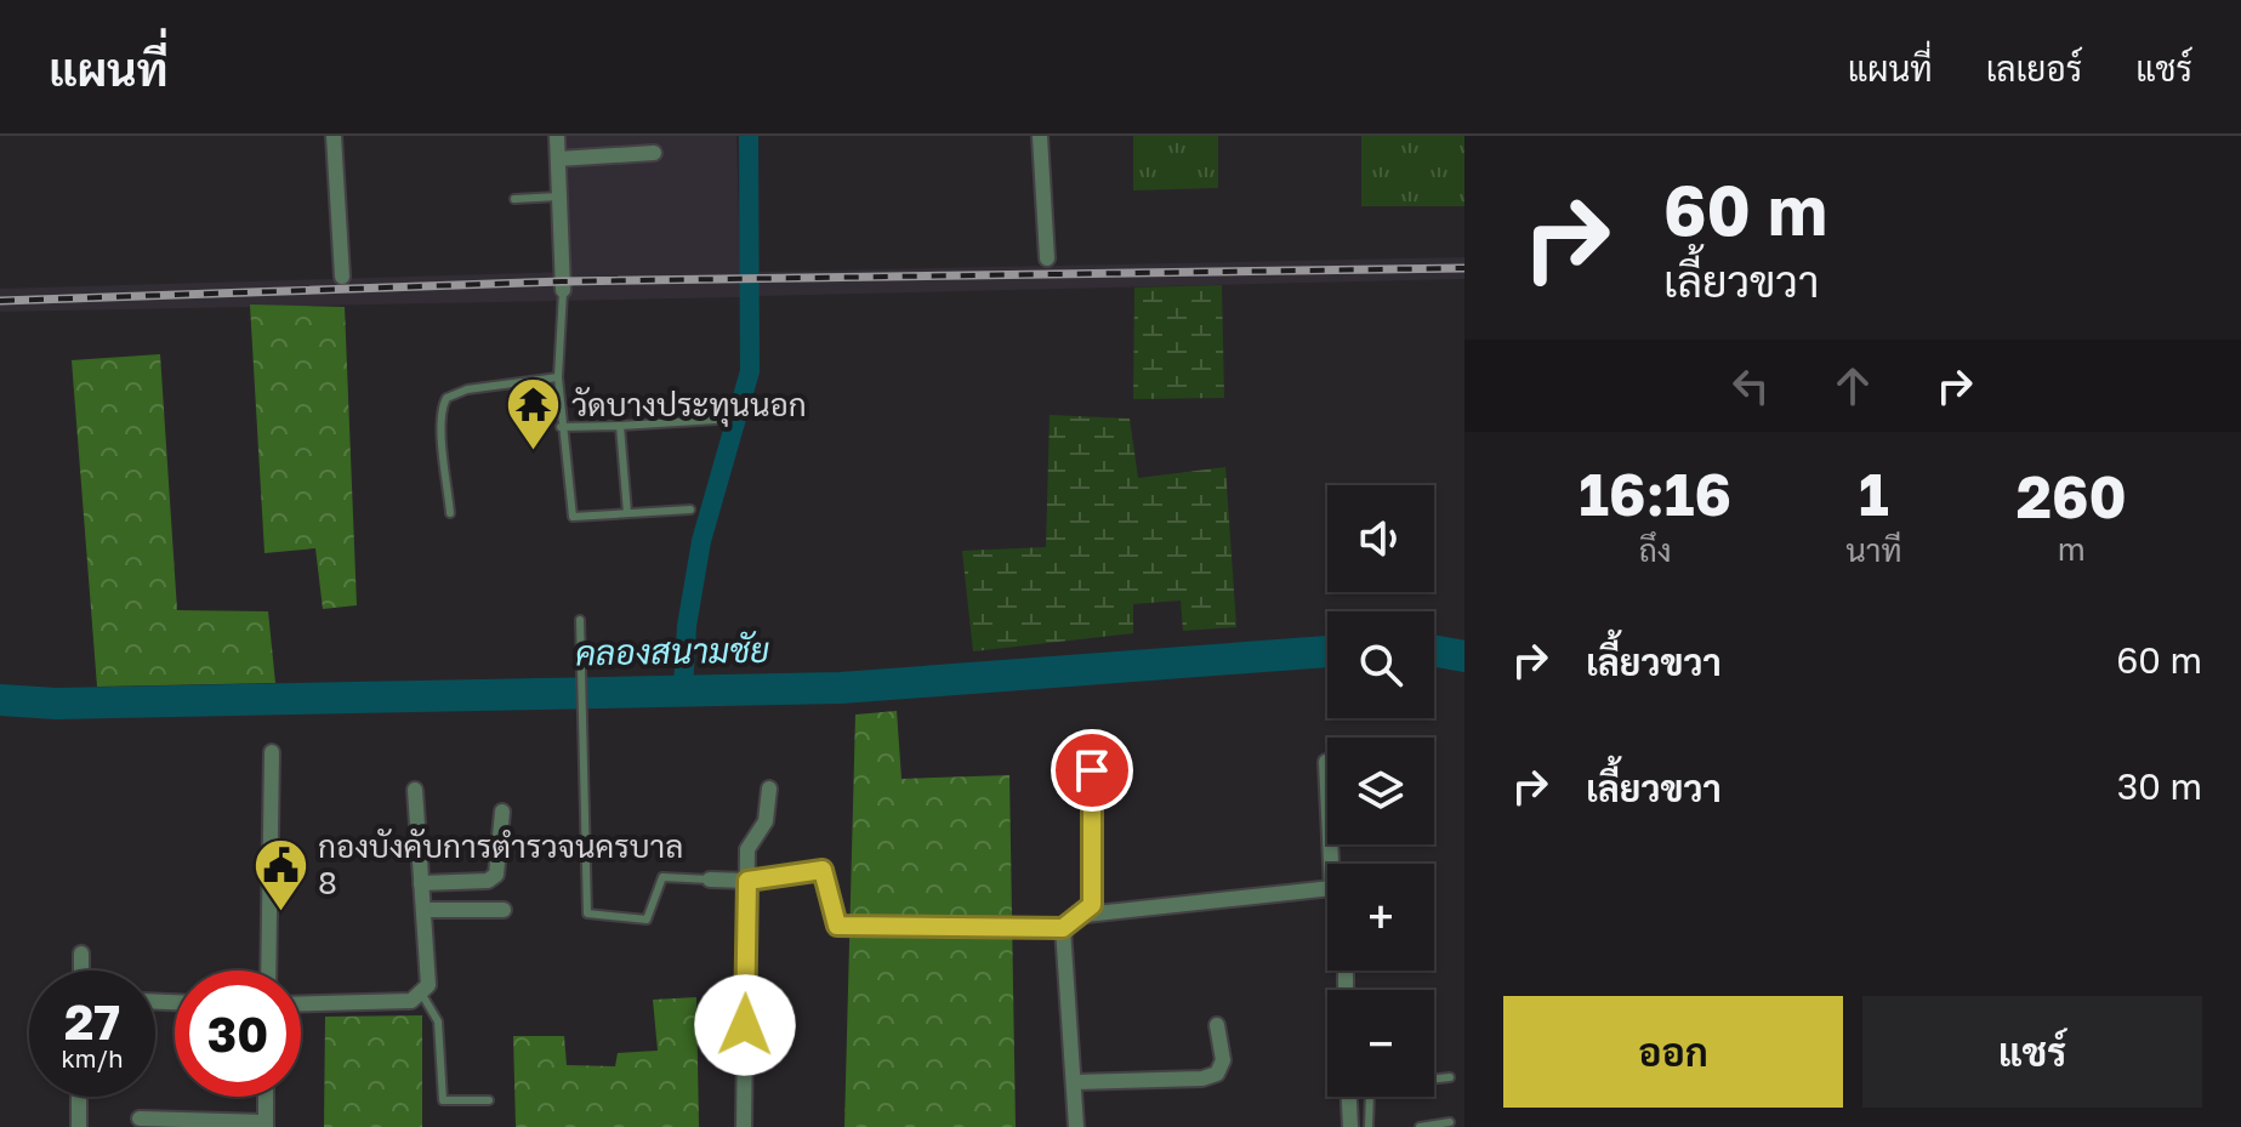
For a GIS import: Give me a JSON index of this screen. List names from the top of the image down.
{
  "water": ["คลองสนามชัย"],
  "places": {
    "temple": ["วัดบางประทุนนอก"],
    "public building": ["กองบังคับการตำรวจนครบาล 8"]
  },
  "page": {
    "header": "แผนที่",
    "nav": ["แผนที่", "เลเยอร์", "แชร์"],
    "turn": ["60 m", "เลี้ยวขวา"],
    "eta": [
      "16:16",
      "ถึง",
      "1",
      "นาที",
      "260",
      "m"
    ],
    "map_buttons": ["+", "−"],
    "list": [
      {
        "name": "เลี้ยวขวา",
        "value": "60 m"
      },
      {
        "name": "เลี้ยวขวา",
        "value": "30 m"
      }
    ],
    "speed": "27 km/h",
    "limit": "30",
    "buttons": ["ออก", "แชร์"]
  }
}
